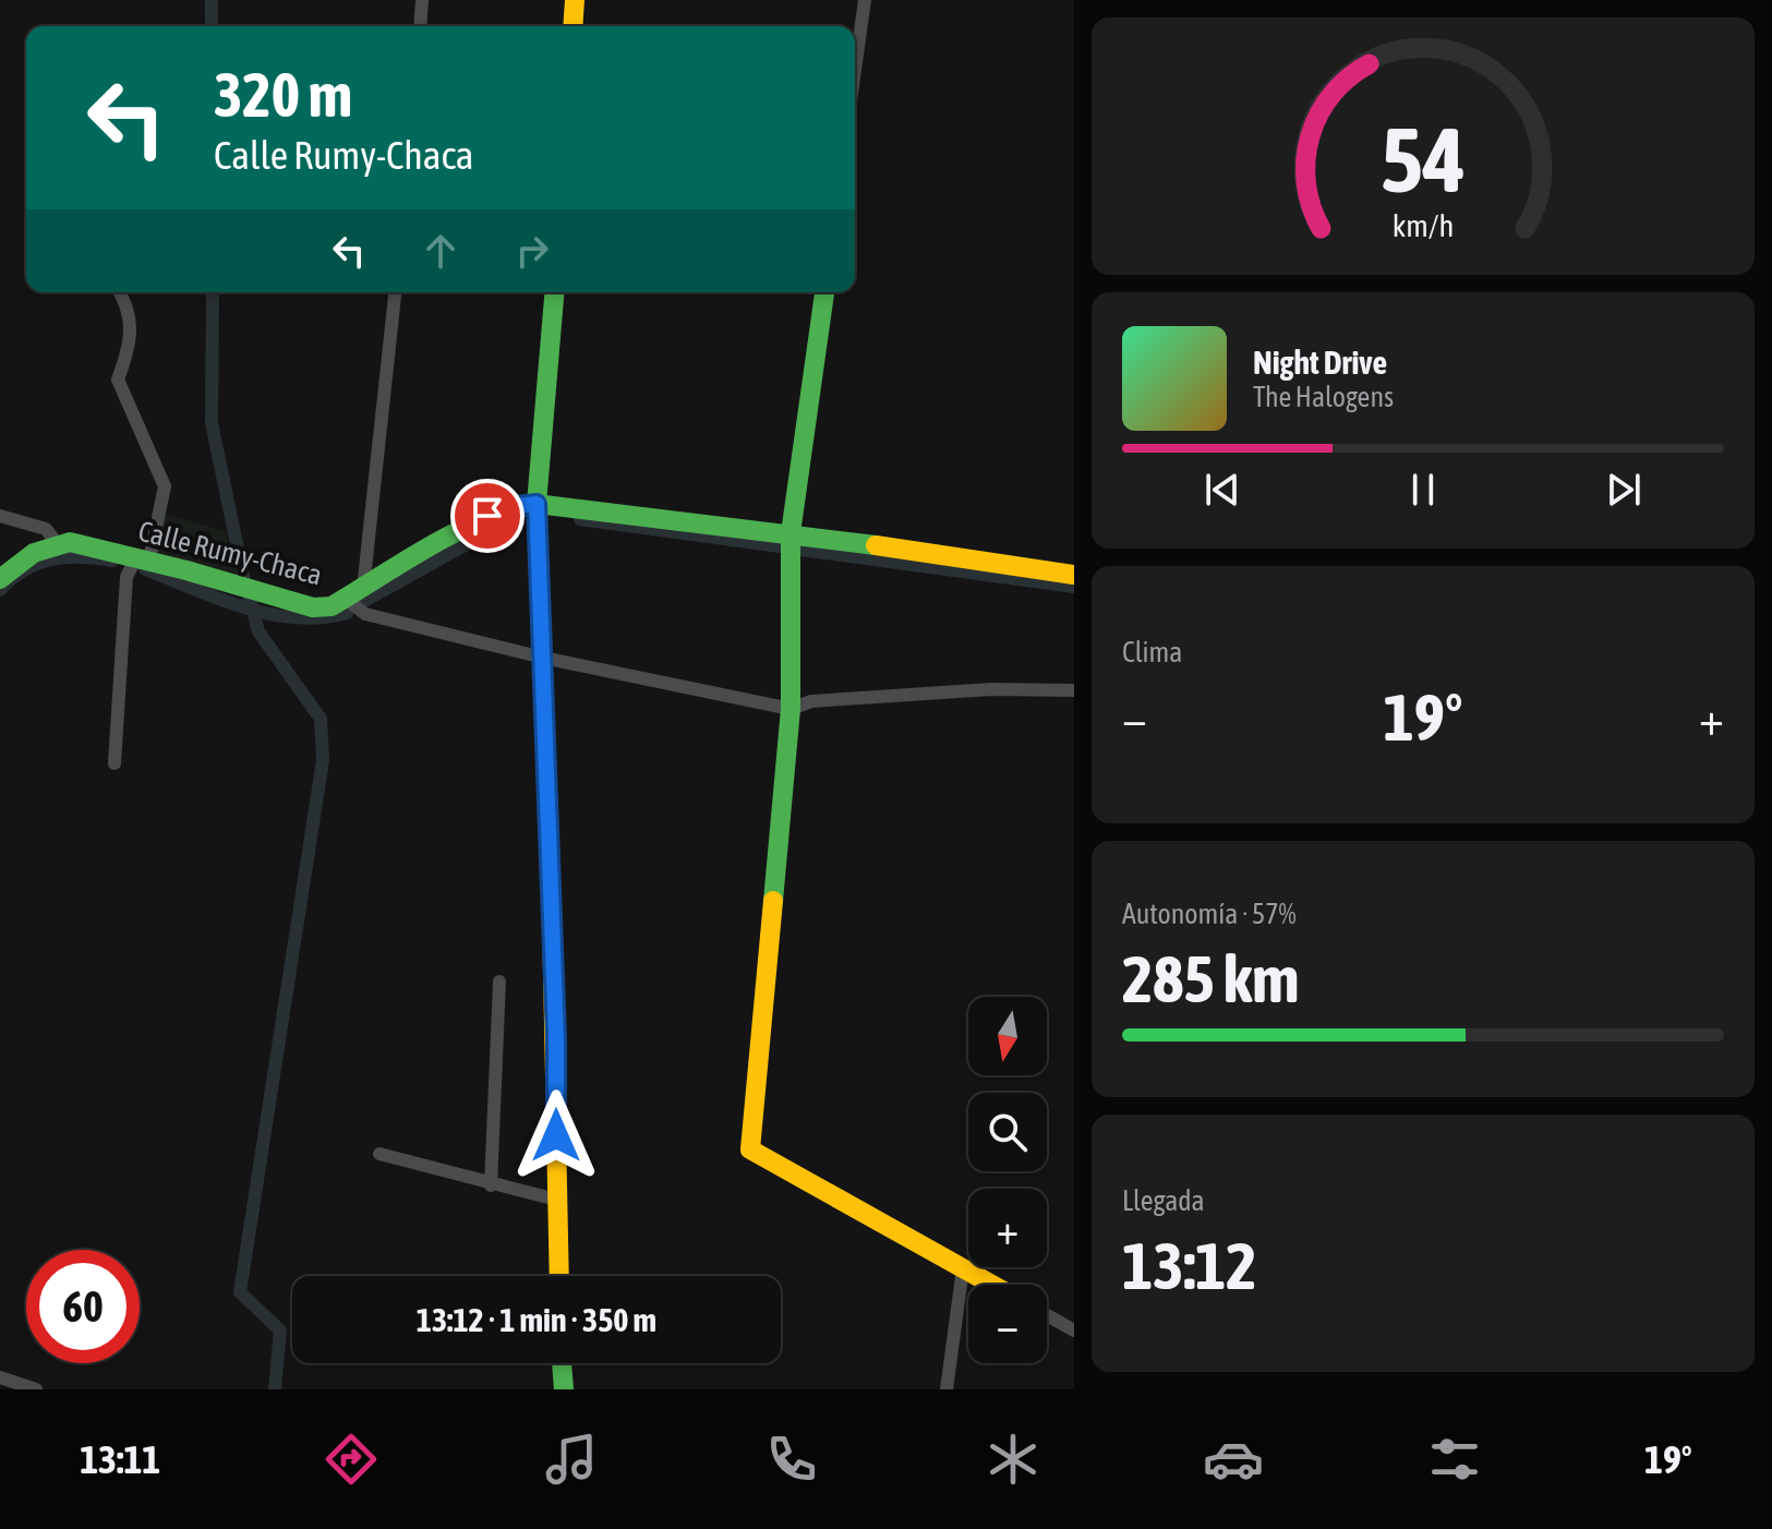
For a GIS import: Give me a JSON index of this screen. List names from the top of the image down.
{
  "streets": {
    "street": ["Calle Rumy-Chaca"]
  },
  "north": "bottom",
  "page": {
    "turn": ["320 m", "Calle Rumy-Chaca"],
    "song": ["Night Drive", "The Halogens"],
    "tile": [
      "Clima",
      ["Autonomía · 57%", "285 km"],
      ["Llegada", "13:12"]
    ],
    "heat": ["−", "19°", "+"],
    "map_buttons": ["+", "−"],
    "limit": "60",
    "trip": "13:12 · 1 min · 350 m",
    "tabs": ["13:11", "19°"],
    "gauge": ["54", "km/h"]
  }
}
